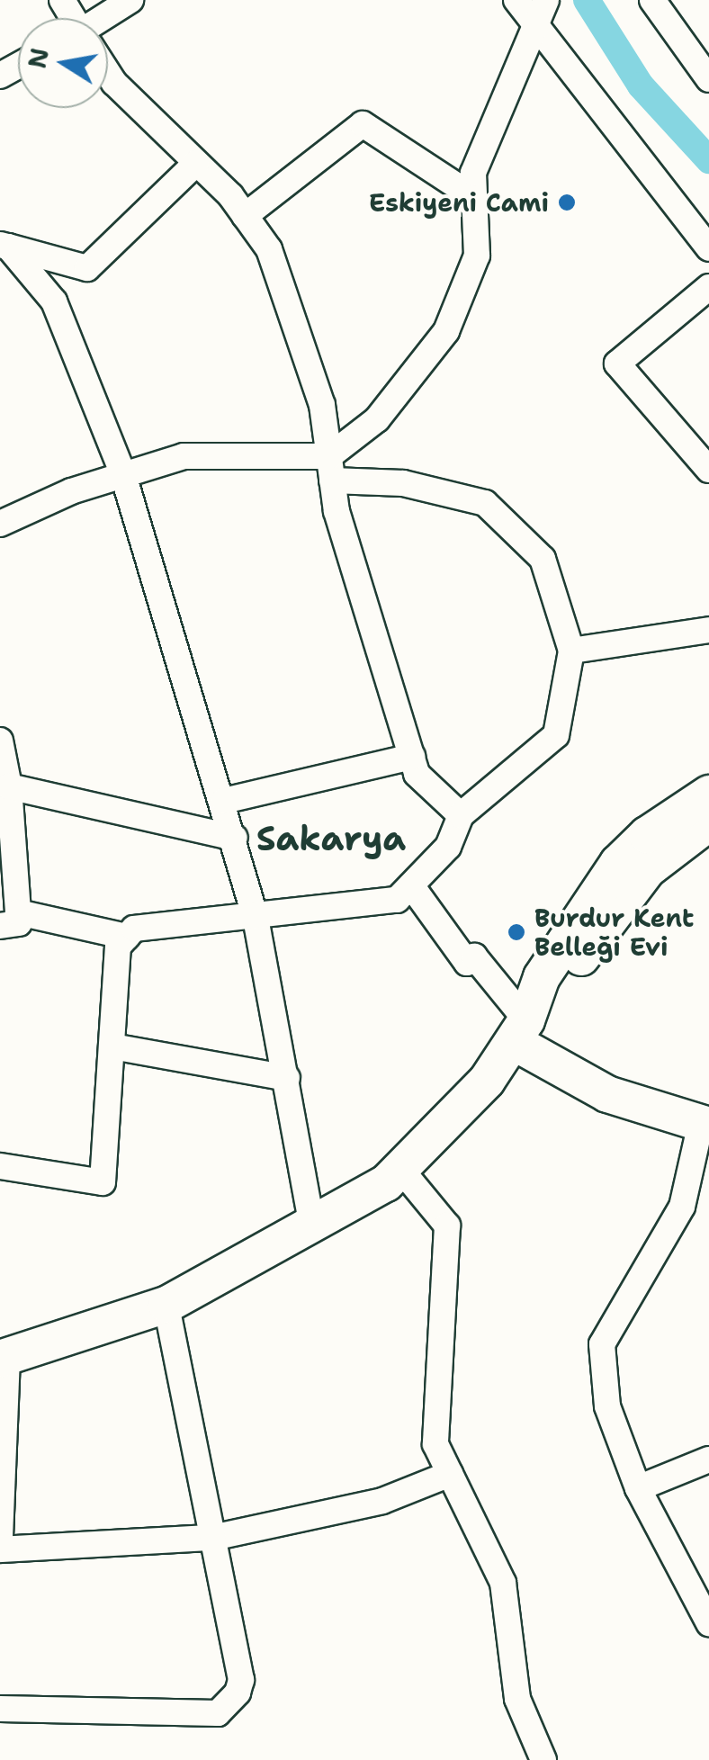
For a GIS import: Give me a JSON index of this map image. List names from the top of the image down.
{
  "districts": ["Sakarya"],
  "places": ["Eskiyeni Cami", "Burdur Kent Belleği Evi"],
  "north": "left"
}
